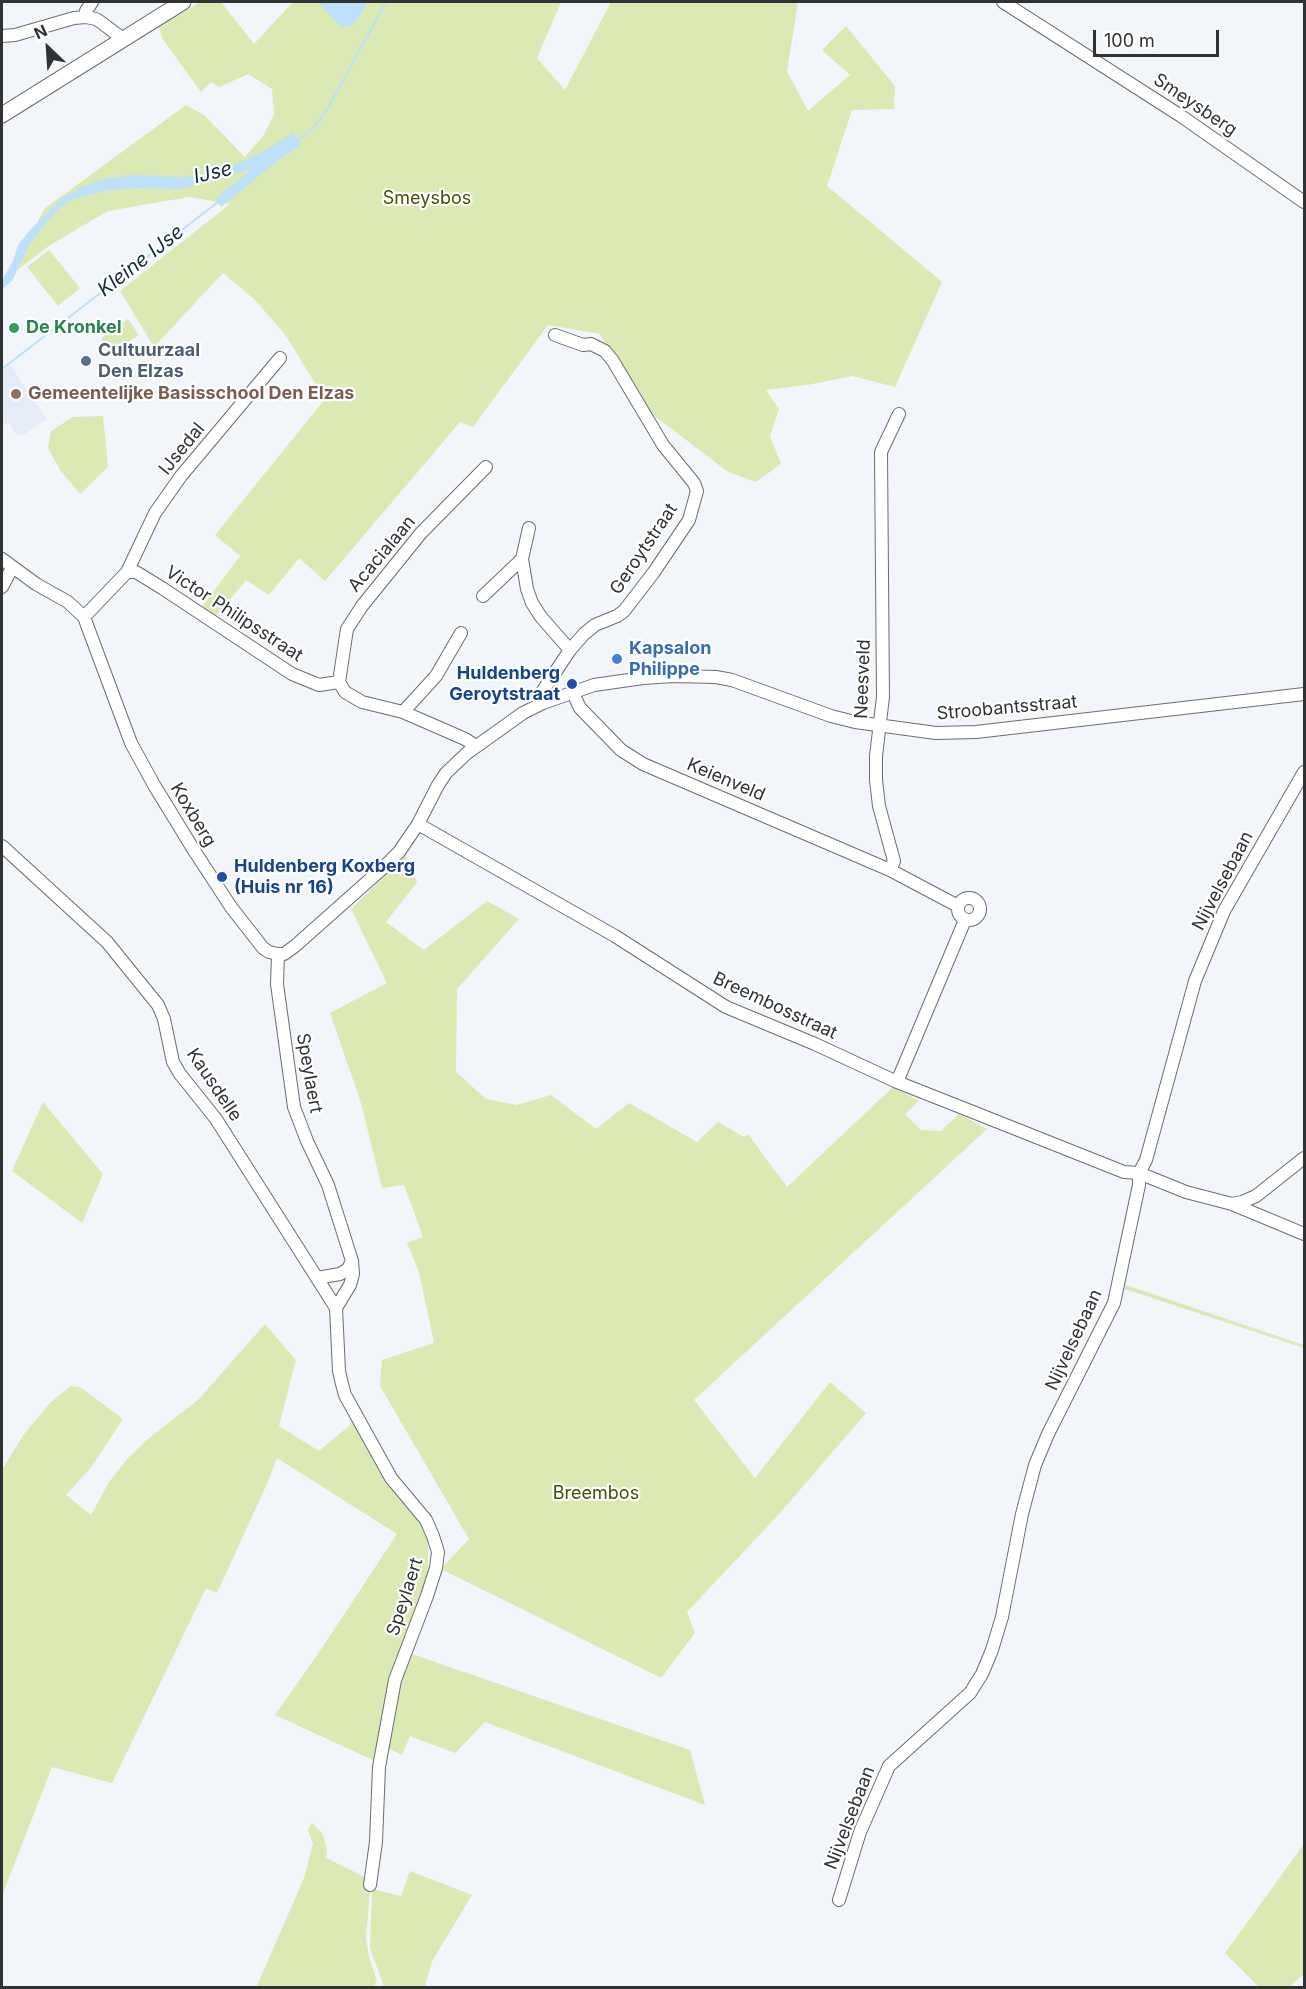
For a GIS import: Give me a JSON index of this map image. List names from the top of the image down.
{
  "streets": {
    "street": [
      "Smeysberg",
      "IJsedal",
      "Geroytstraat",
      "Acacialaan",
      "Victor Philipsstraat",
      "Neesveld",
      "Stroobantsstraat",
      "Keienveld",
      "Koxberg",
      "Nijvelsebaan",
      "Breembosstraat",
      "Speylaert",
      "Kausdelle"
    ]
  },
  "crossings": [
    ["IJsedal", "Victor Philipsstraat"],
    ["Geroytstraat", "Stroobantsstraat"],
    ["Acacialaan", "Victor Philipsstraat"],
    ["Neesveld", "Stroobantsstraat"],
    ["Neesveld", "Keienveld"],
    ["Stroobantsstraat", "Keienveld"],
    ["Koxberg", "Speylaert"],
    ["Nijvelsebaan", "Breembosstraat"],
    ["Speylaert", "Kausdelle"]
  ],
  "water": ["IJse", "Kleine IJse"],
  "parks": ["Smeysbos", "Breembos"],
  "places": [
    "De Kronkel",
    "Cultuurzaal Den Elzas",
    "Gemeentelijke Basisschool Den Elzas",
    "Kapsalon Philippe",
    "Huldenberg Geroytstraat",
    "Huldenberg Koxberg (Huis nr 16)"
  ],
  "scale_bar": "100 m",
  "north": "top left"
}
